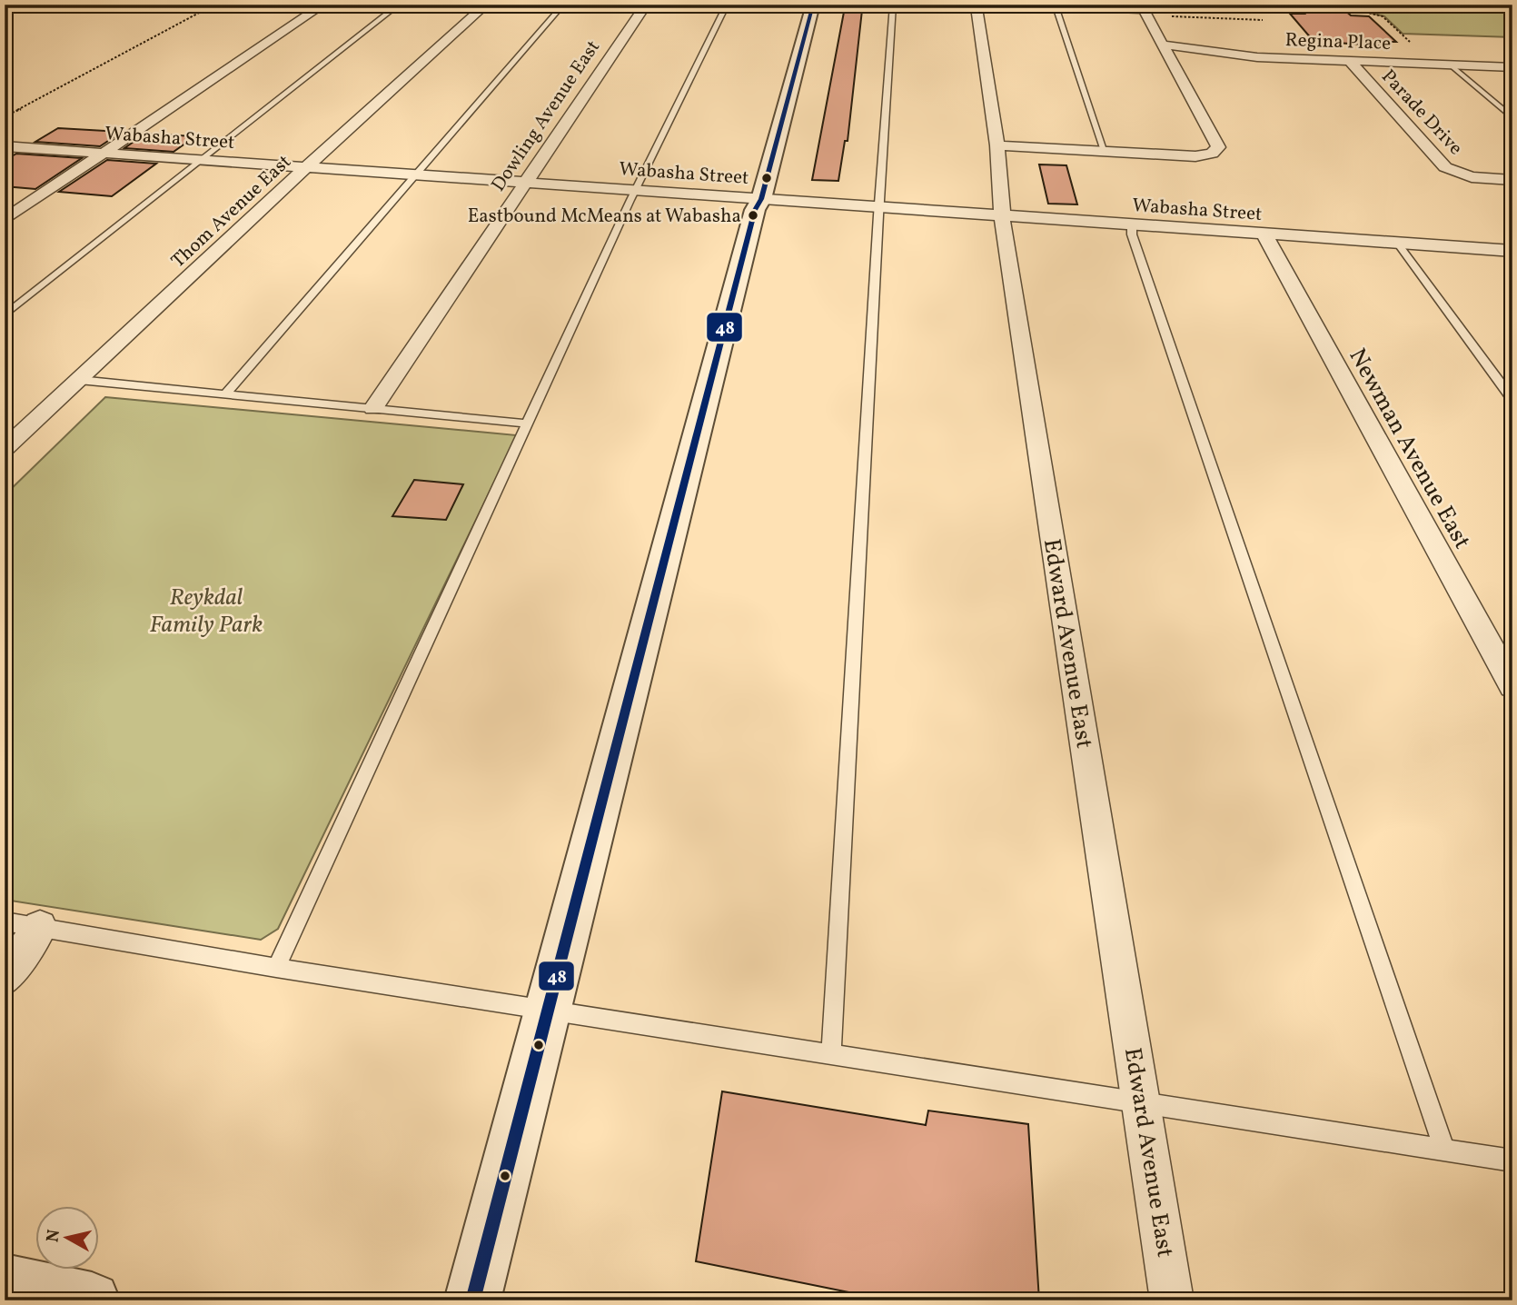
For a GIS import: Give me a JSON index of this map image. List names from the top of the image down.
{
  "streets": {
    "street": [
      "Regina Place",
      "Parade Drive",
      "Dowling Avenue East",
      "Wabasha Street",
      "Thom Avenue East",
      "Newman Avenue East",
      "Edward Avenue East"
    ]
  },
  "crossings": [
    ["Regina Place", "Parade Drive"],
    ["Dowling Avenue East", "Wabasha Street"],
    ["Wabasha Street", "Thom Avenue East"],
    ["Wabasha Street", "Newman Avenue East"],
    ["Wabasha Street", "Edward Avenue East"]
  ],
  "parks": ["Reykdal Family Park"],
  "places": ["Eastbound McMeans at Wabasha"],
  "lines": ["transit line 48"],
  "north": "left"
}
